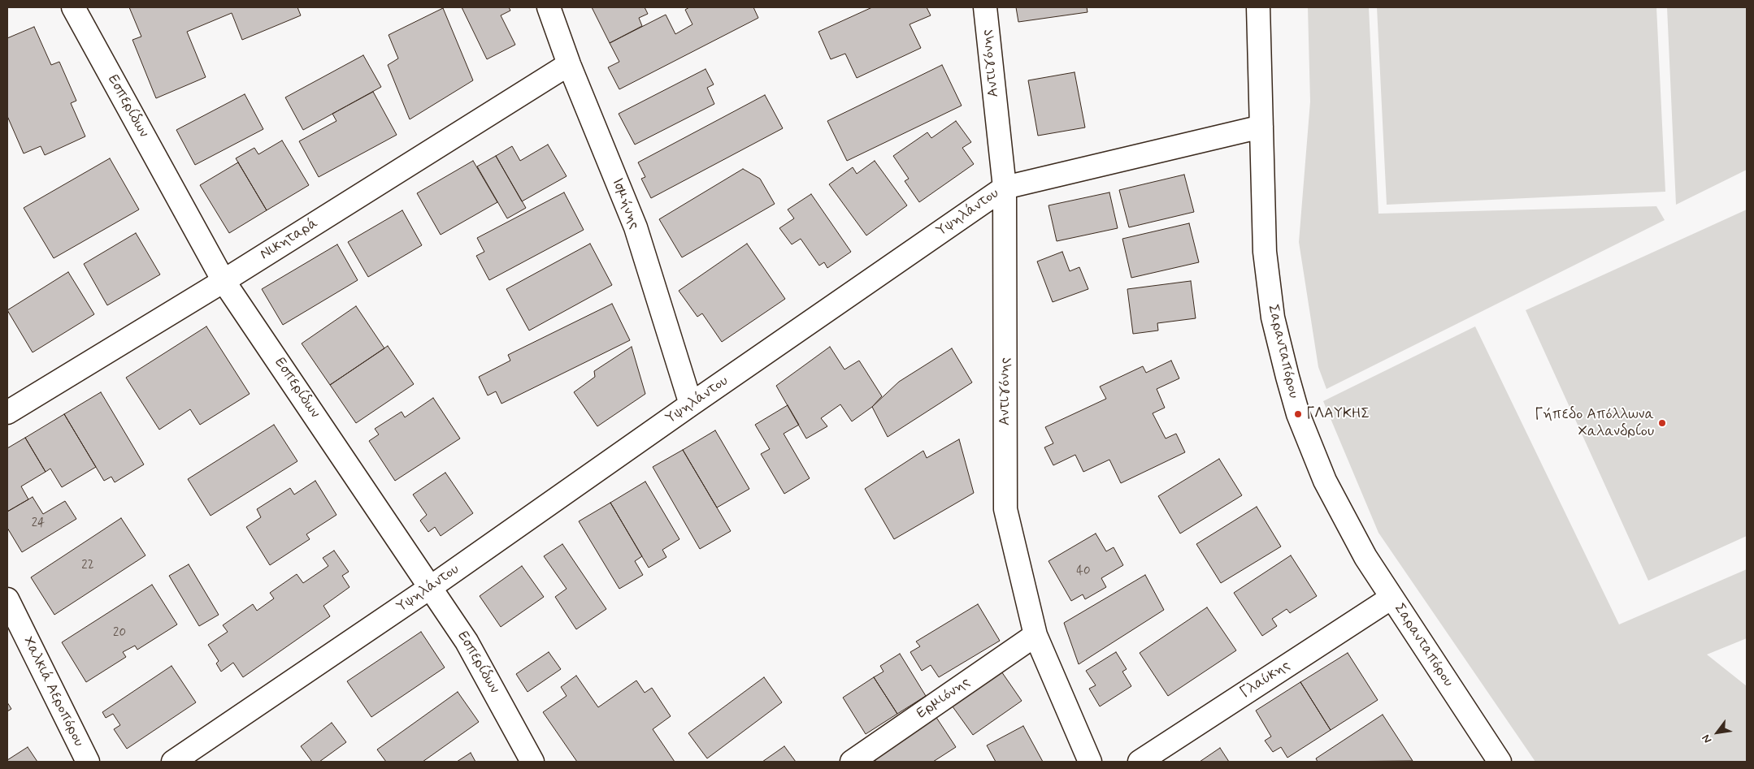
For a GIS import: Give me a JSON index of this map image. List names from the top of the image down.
{
  "streets": {
    "street": [
      "Αντιγόνης",
      "Εσπερίδων",
      "Ισμήνης",
      "Υψηλάντου",
      "Νικηταρά",
      "Σαρανταπόρου",
      "Γλαύκης",
      "Χαλκιά Αεροπόρου",
      "Ερμιόνης"
    ]
  },
  "crossings": [
    ["Αντιγόνης", "Υψηλάντου"],
    ["Αντιγόνης", "Ερμιόνης"],
    ["Εσπερίδων", "Υψηλάντου"],
    ["Εσπερίδων", "Νικηταρά"],
    ["Ισμήνης", "Υψηλάντου"],
    ["Ισμήνης", "Νικηταρά"],
    ["Υψηλάντου", "Σαρανταπόρου"],
    ["Σαρανταπόρου", "Γλαύκης"]
  ],
  "places": ["ΓΛΑΥΚΗΣ", "Γήπεδο Απόλλωνα Χαλανδρίου"],
  "house_numbers": [
    "24",
    "22",
    "40",
    "20"
  ],
  "north": "bottom left"
}
